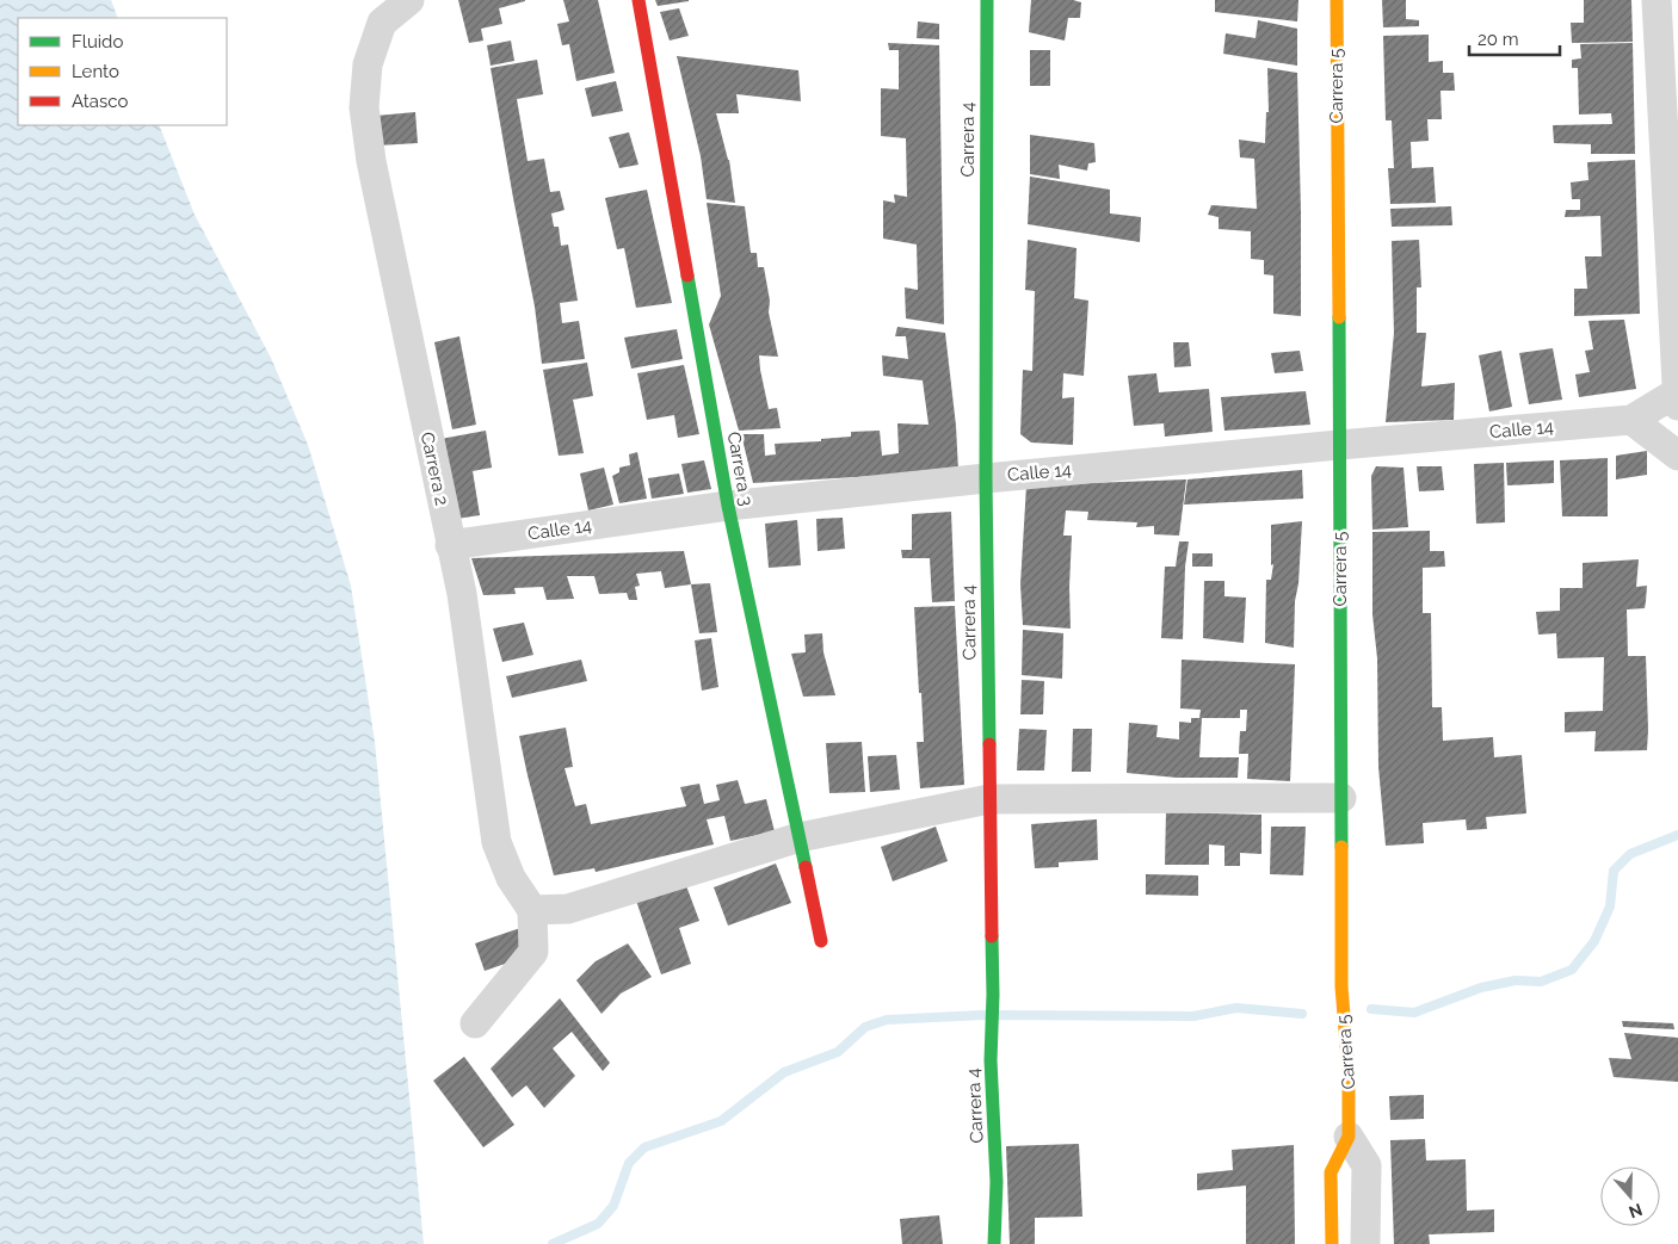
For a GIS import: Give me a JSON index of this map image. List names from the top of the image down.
{
  "streets": {
    "street": [
      "Carrera 5",
      "Carrera 4",
      "Calle 14",
      "Carrera 2",
      "Carrera 3"
    ]
  },
  "crossings": [
    ["Carrera 5", "Calle 14"],
    ["Carrera 4", "Calle 14"],
    ["Calle 14", "Carrera 2"],
    ["Calle 14", "Carrera 3"]
  ],
  "legend": ["Fluido", "Lento", "Atasco"],
  "scale_bar": "20 m",
  "north": "bottom"
}
